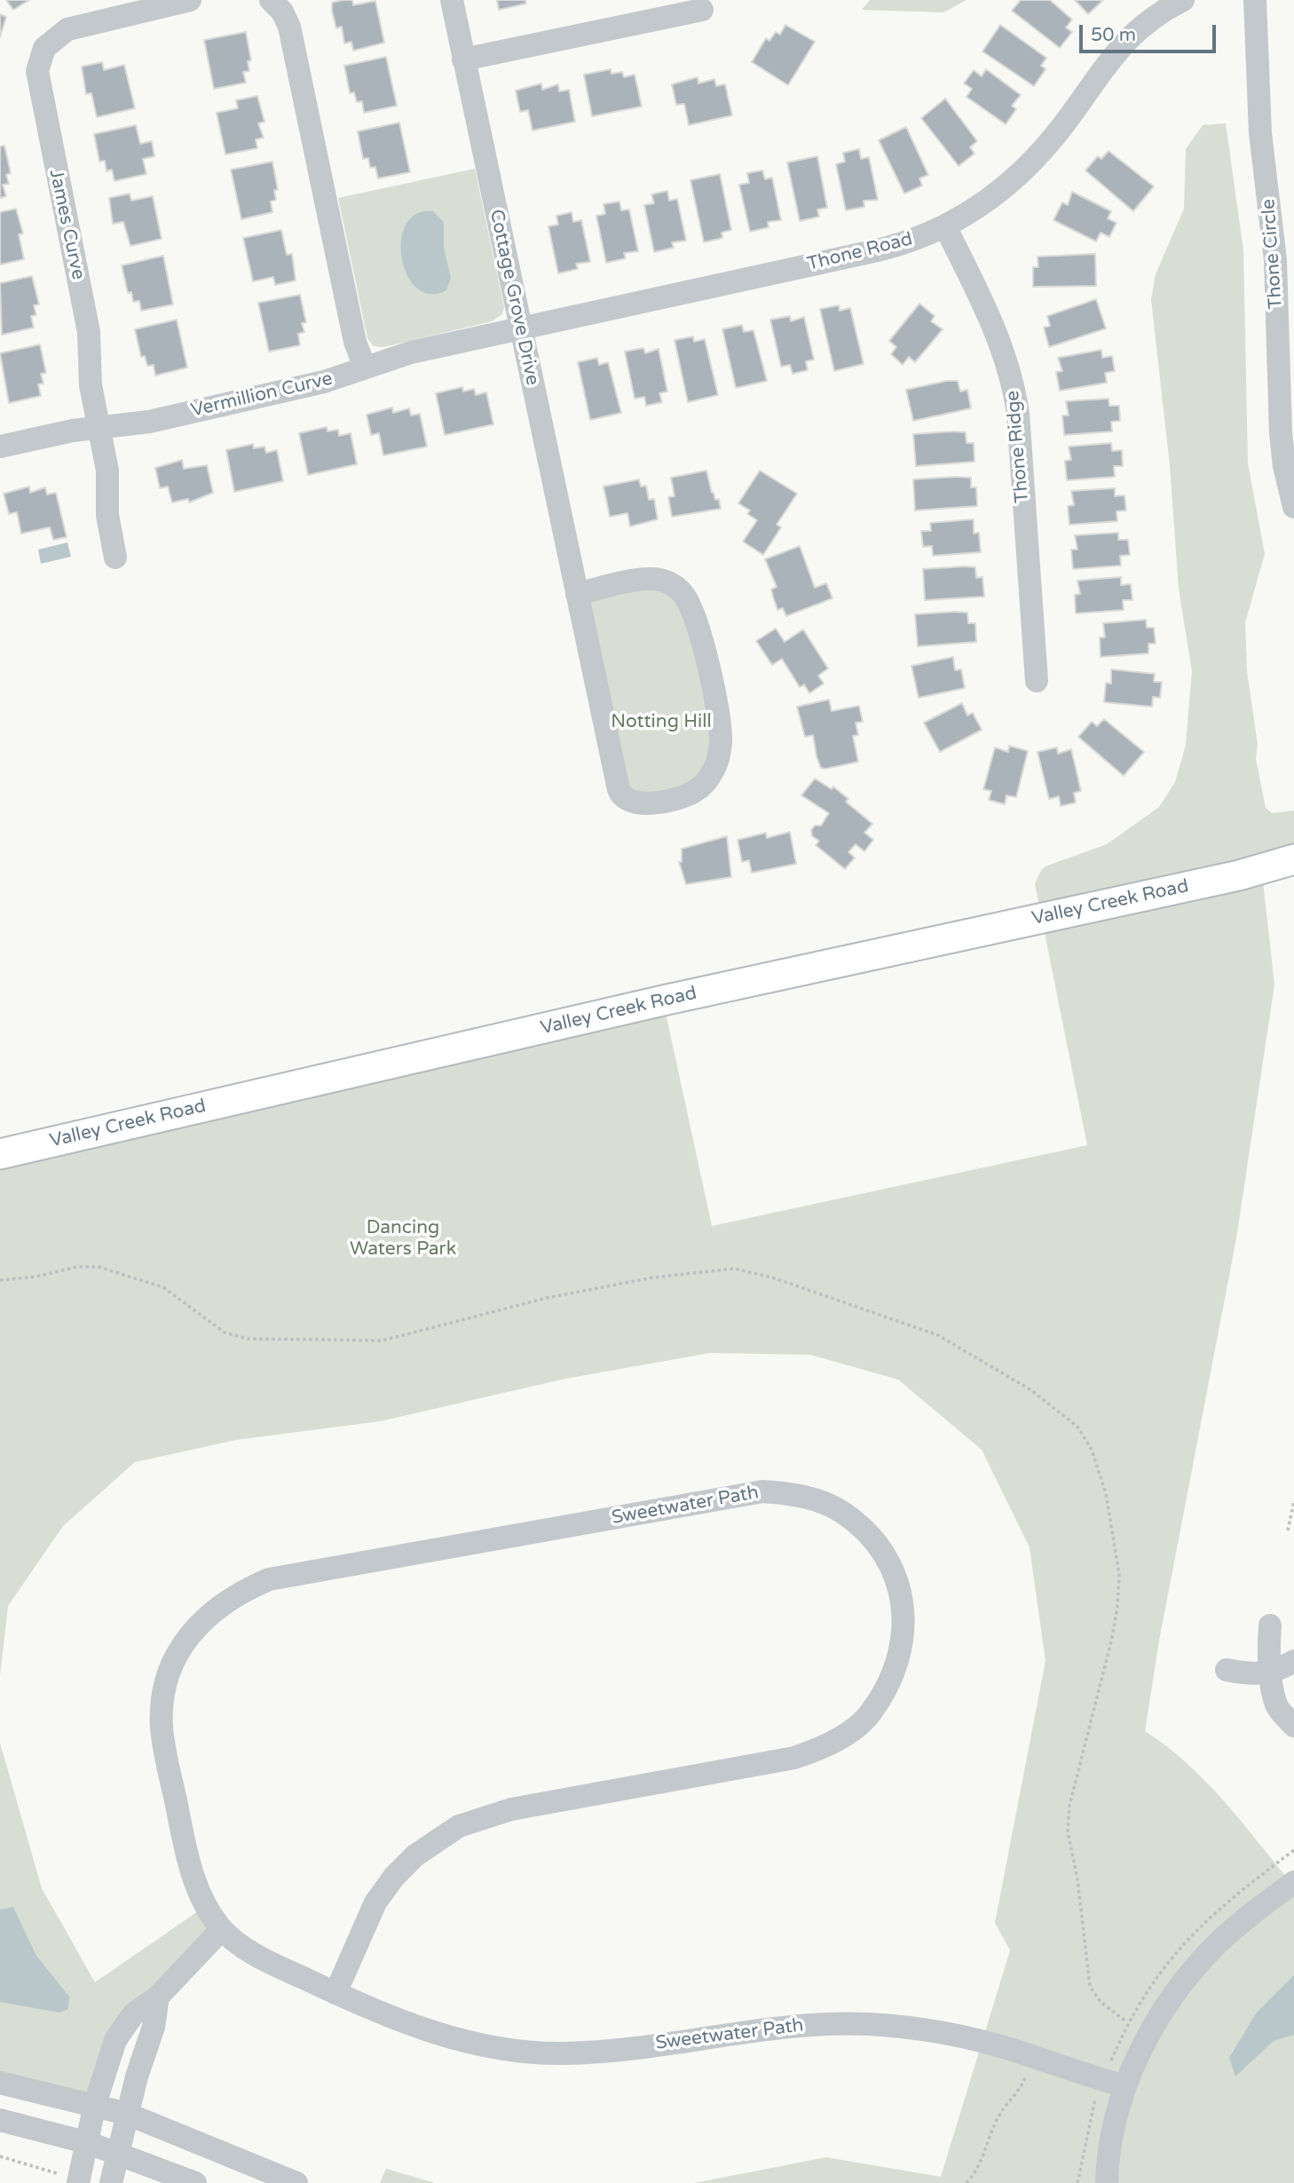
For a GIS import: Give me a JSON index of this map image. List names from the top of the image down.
{
  "streets": {
    "main road": ["Valley Creek Road"],
    "street": [
      "James Curve",
      "Thone Road",
      "Thone Circle",
      "Cottage Grove Drive",
      "Vermillion Curve",
      "Thone Ridge",
      "Sweetwater Path"
    ]
  },
  "crossings": [
    ["James Curve", "Vermillion Curve"],
    ["Thone Road", "Cottage Grove Drive"],
    ["Thone Road", "Vermillion Curve"],
    ["Thone Road", "Thone Ridge"],
    ["Cottage Grove Drive", "Vermillion Curve"]
  ],
  "parks": ["Notting Hill", "Dancing Waters Park"],
  "scale_bar": "50 m"
}
